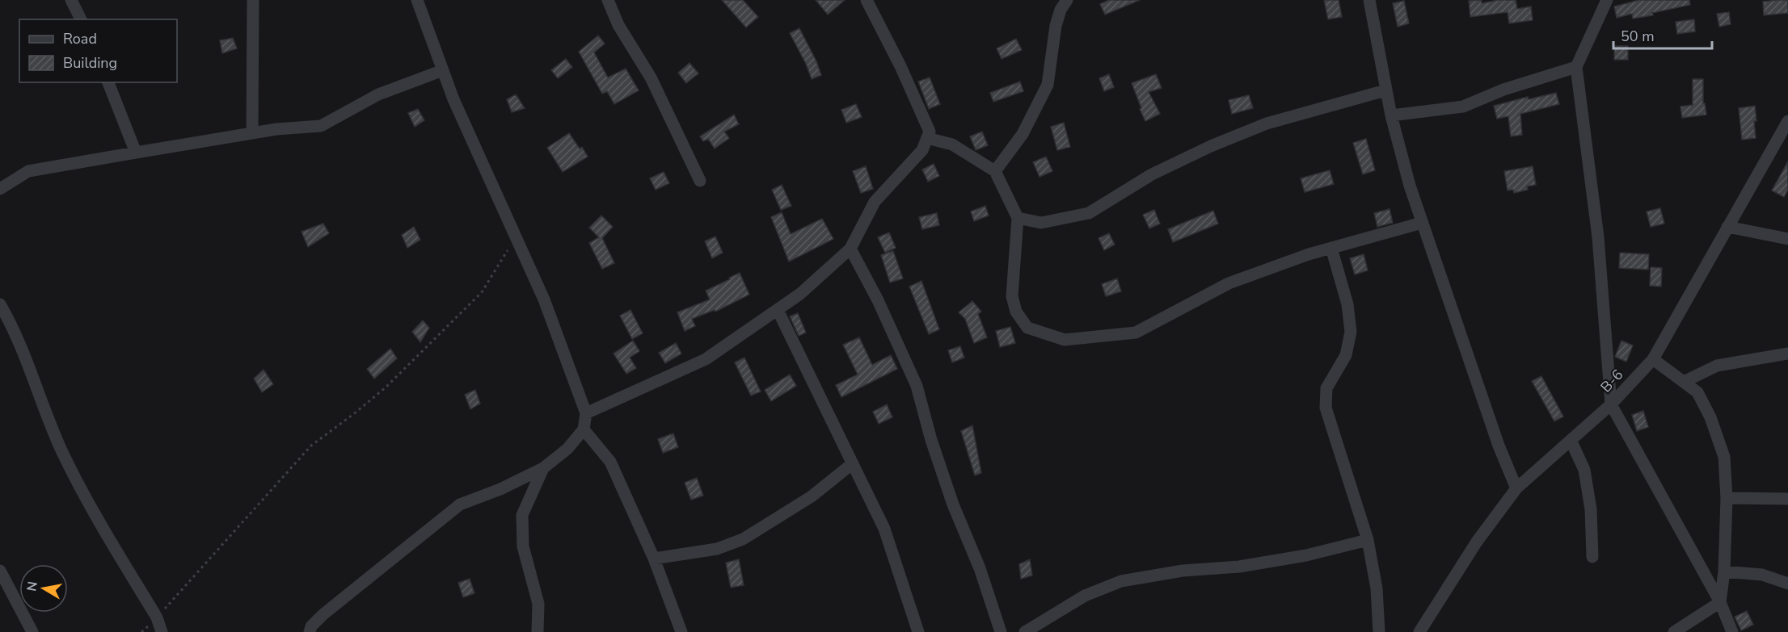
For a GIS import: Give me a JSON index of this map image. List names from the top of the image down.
{
  "streets": {
    "street": ["B-6"]
  },
  "legend": ["Road", "Building"],
  "scale_bar": "50 m",
  "north": "left"
}
